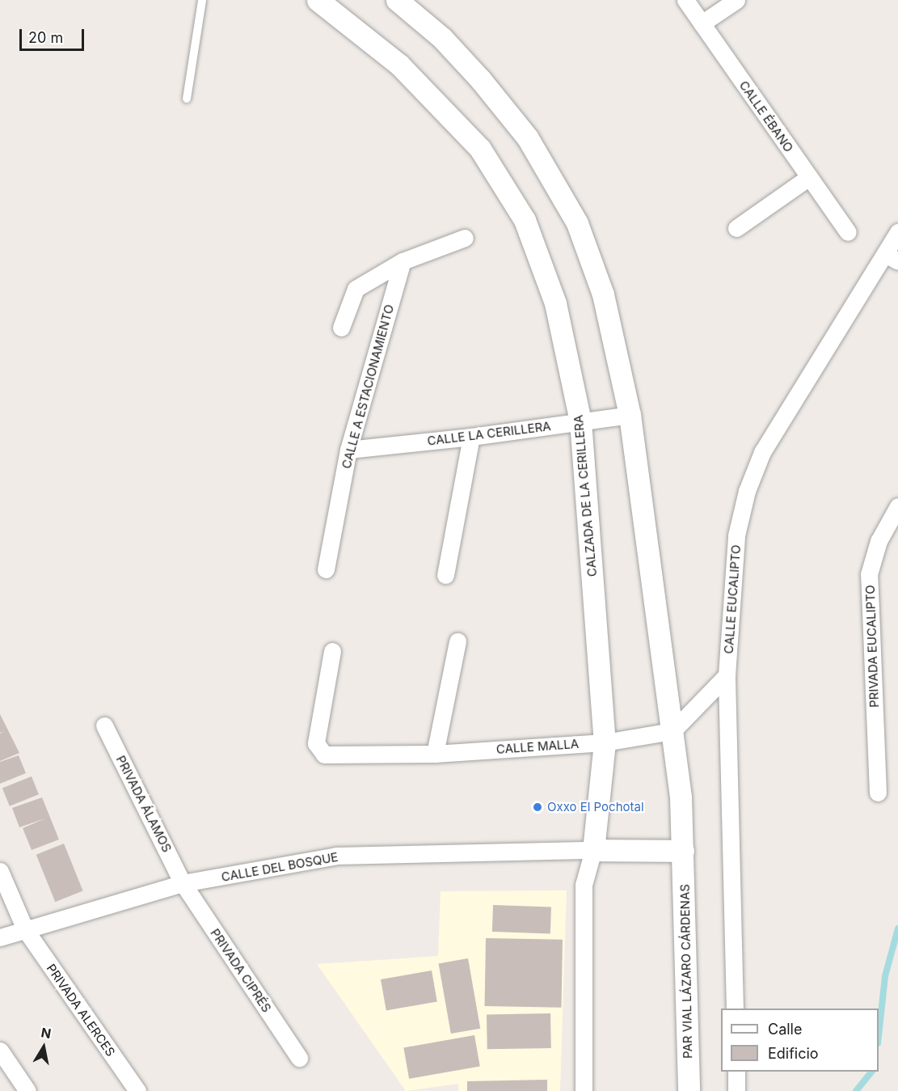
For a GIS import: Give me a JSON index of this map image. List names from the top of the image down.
{
  "streets": {
    "street": [
      "CALLE ÉBANO",
      "CALLE A ESTACIONAMIENTO",
      "CALLE LA CERILLERA",
      "CALZADA DE LA CERILLERA",
      "CALLE EUCALIPTO",
      "PRIVADA EUCALIPTO",
      "CALLE MALLA",
      "PRIVADA ÁLAMOS",
      "CALLE DEL BOSQUE",
      "PRIVADA CIPRÉS",
      "PAR VIAL LÁZARO CÁRDENAS",
      "PRIVADA ALERCES"
    ]
  },
  "crossings": [
    ["CALLE A ESTACIONAMIENTO", "CALLE LA CERILLERA"],
    ["CALLE LA CERILLERA", "CALZADA DE LA CERILLERA"],
    ["CALZADA DE LA CERILLERA", "CALLE MALLA"],
    ["CALZADA DE LA CERILLERA", "CALLE DEL BOSQUE"],
    ["PRIVADA ÁLAMOS", "CALLE DEL BOSQUE"],
    ["PRIVADA ÁLAMOS", "PRIVADA CIPRÉS"],
    ["CALLE DEL BOSQUE", "PRIVADA CIPRÉS"],
    ["CALLE DEL BOSQUE", "PAR VIAL LÁZARO CÁRDENAS"],
    ["CALLE DEL BOSQUE", "PRIVADA ALERCES"]
  ],
  "places": ["Oxxo El Pochotal"],
  "legend": ["Calle", "Edificio"],
  "scale_bar": "20 m",
  "north": "top"
}
